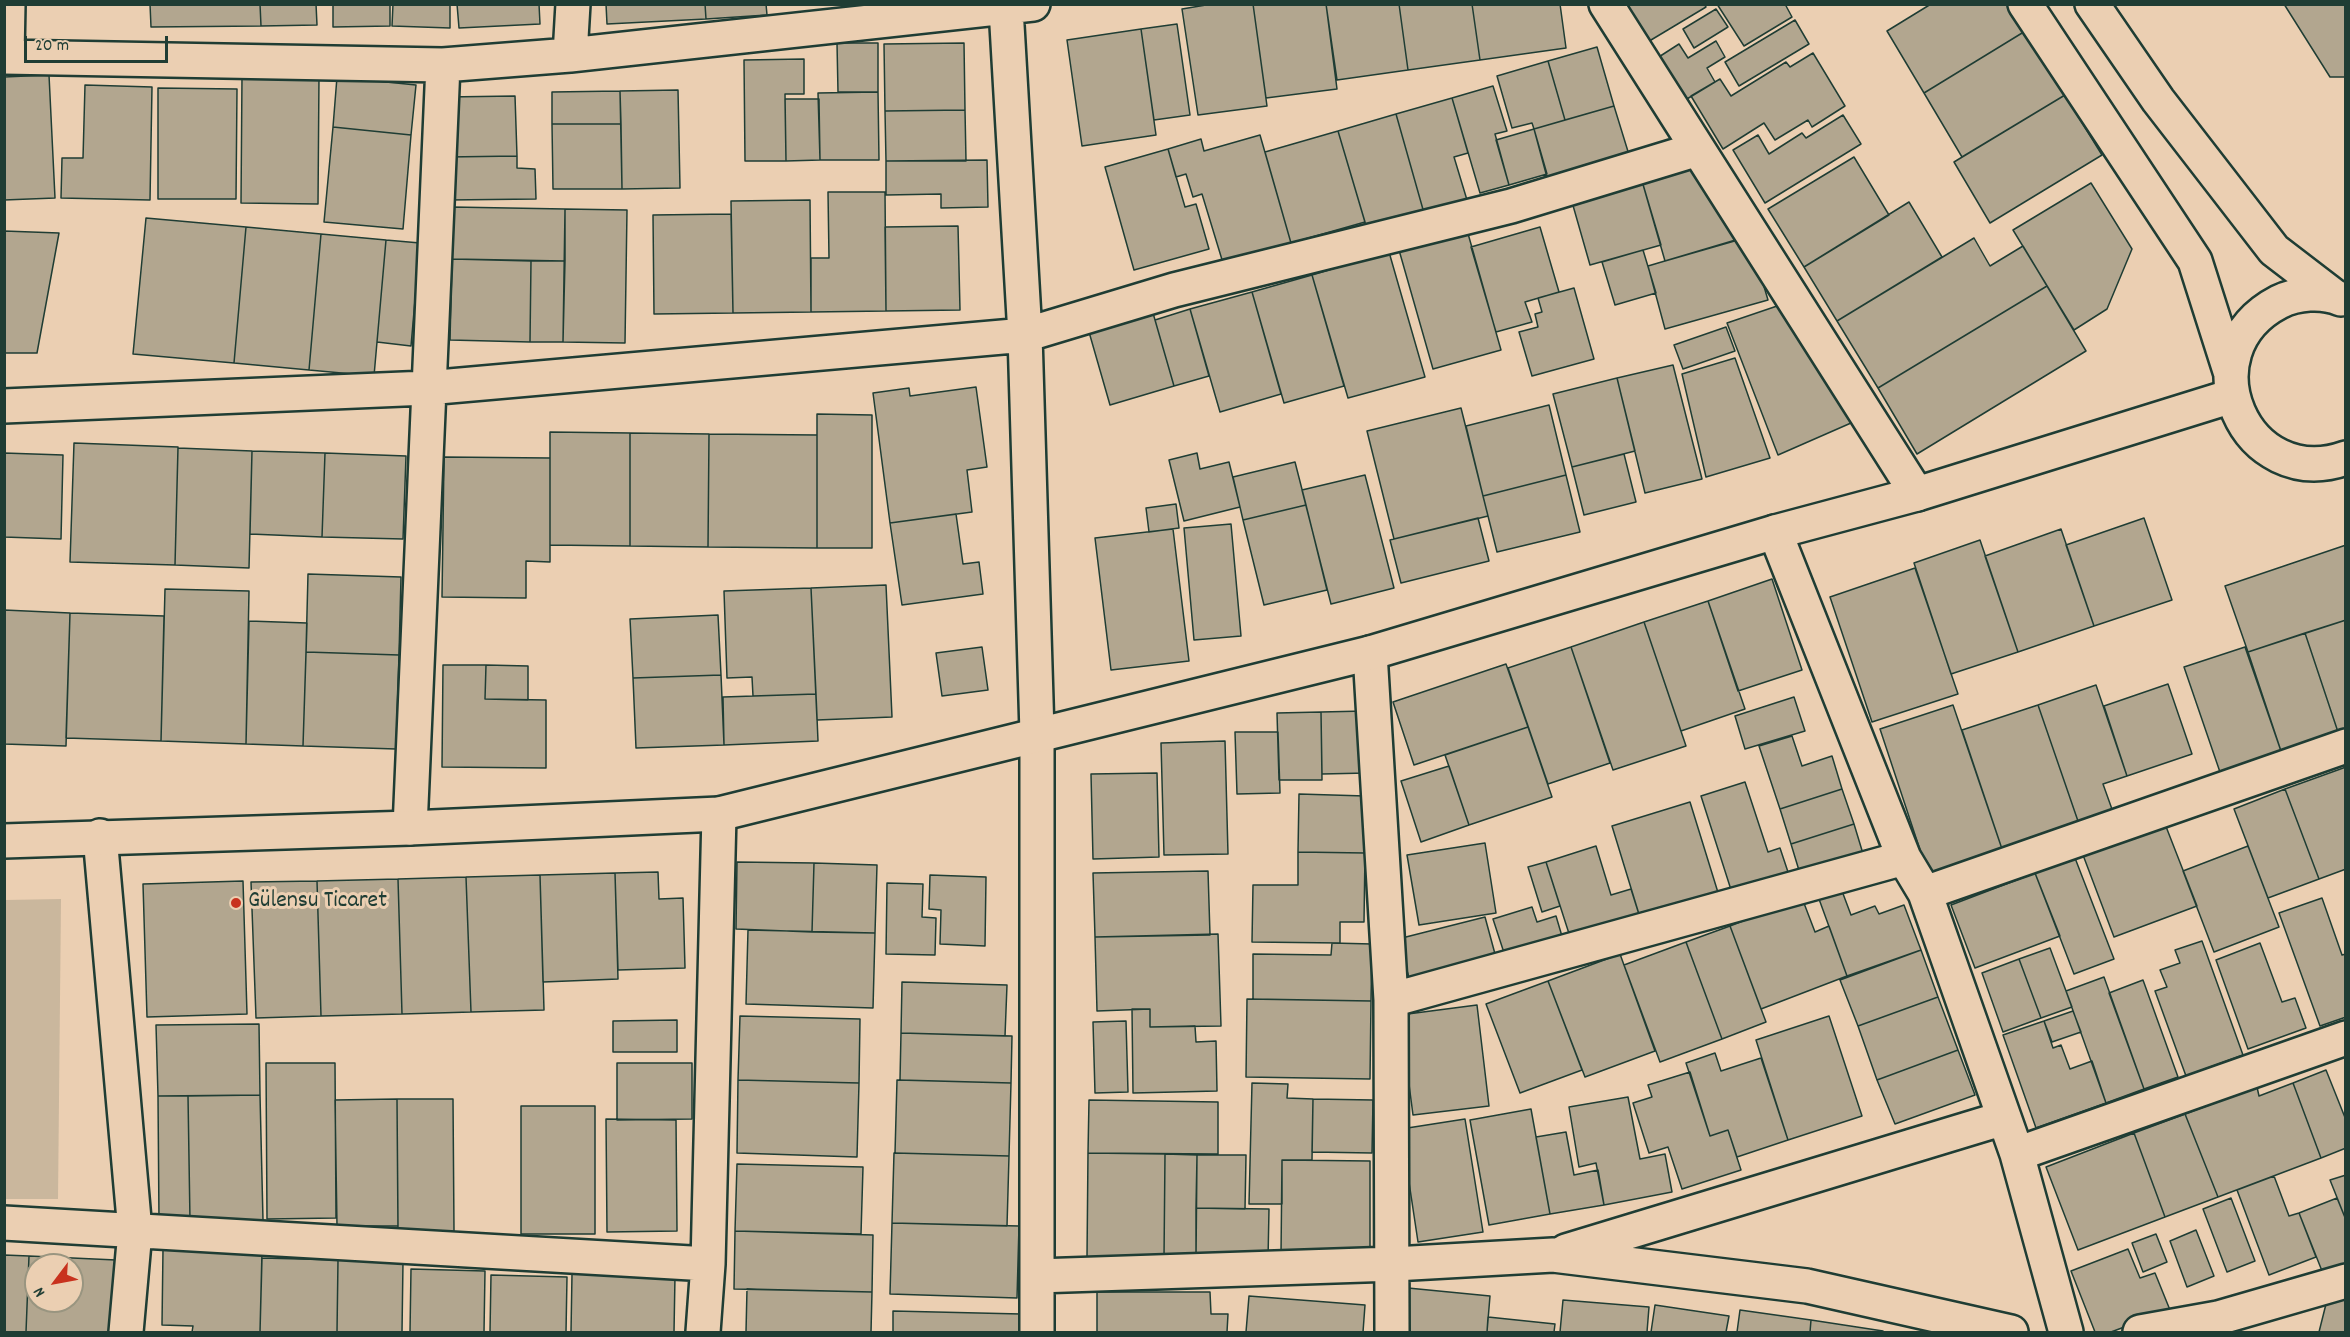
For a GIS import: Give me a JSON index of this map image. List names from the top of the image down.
{
  "places": ["Gülensu Ticaret"],
  "scale_bar": "20 m",
  "north": "bottom left"
}
